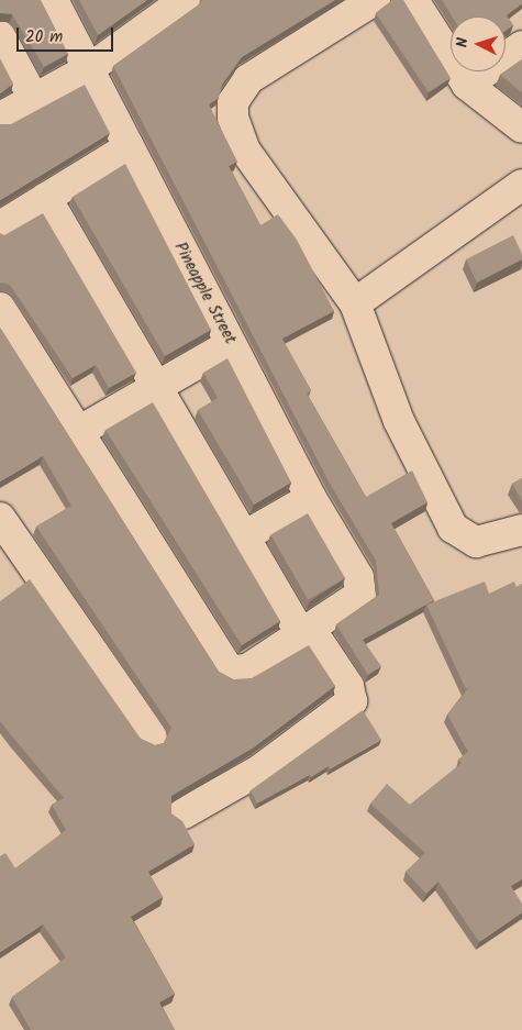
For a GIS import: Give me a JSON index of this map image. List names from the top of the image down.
{
  "streets": {
    "street": ["Pineapple Street"]
  },
  "scale_bar": "20 m",
  "north": "left"
}
